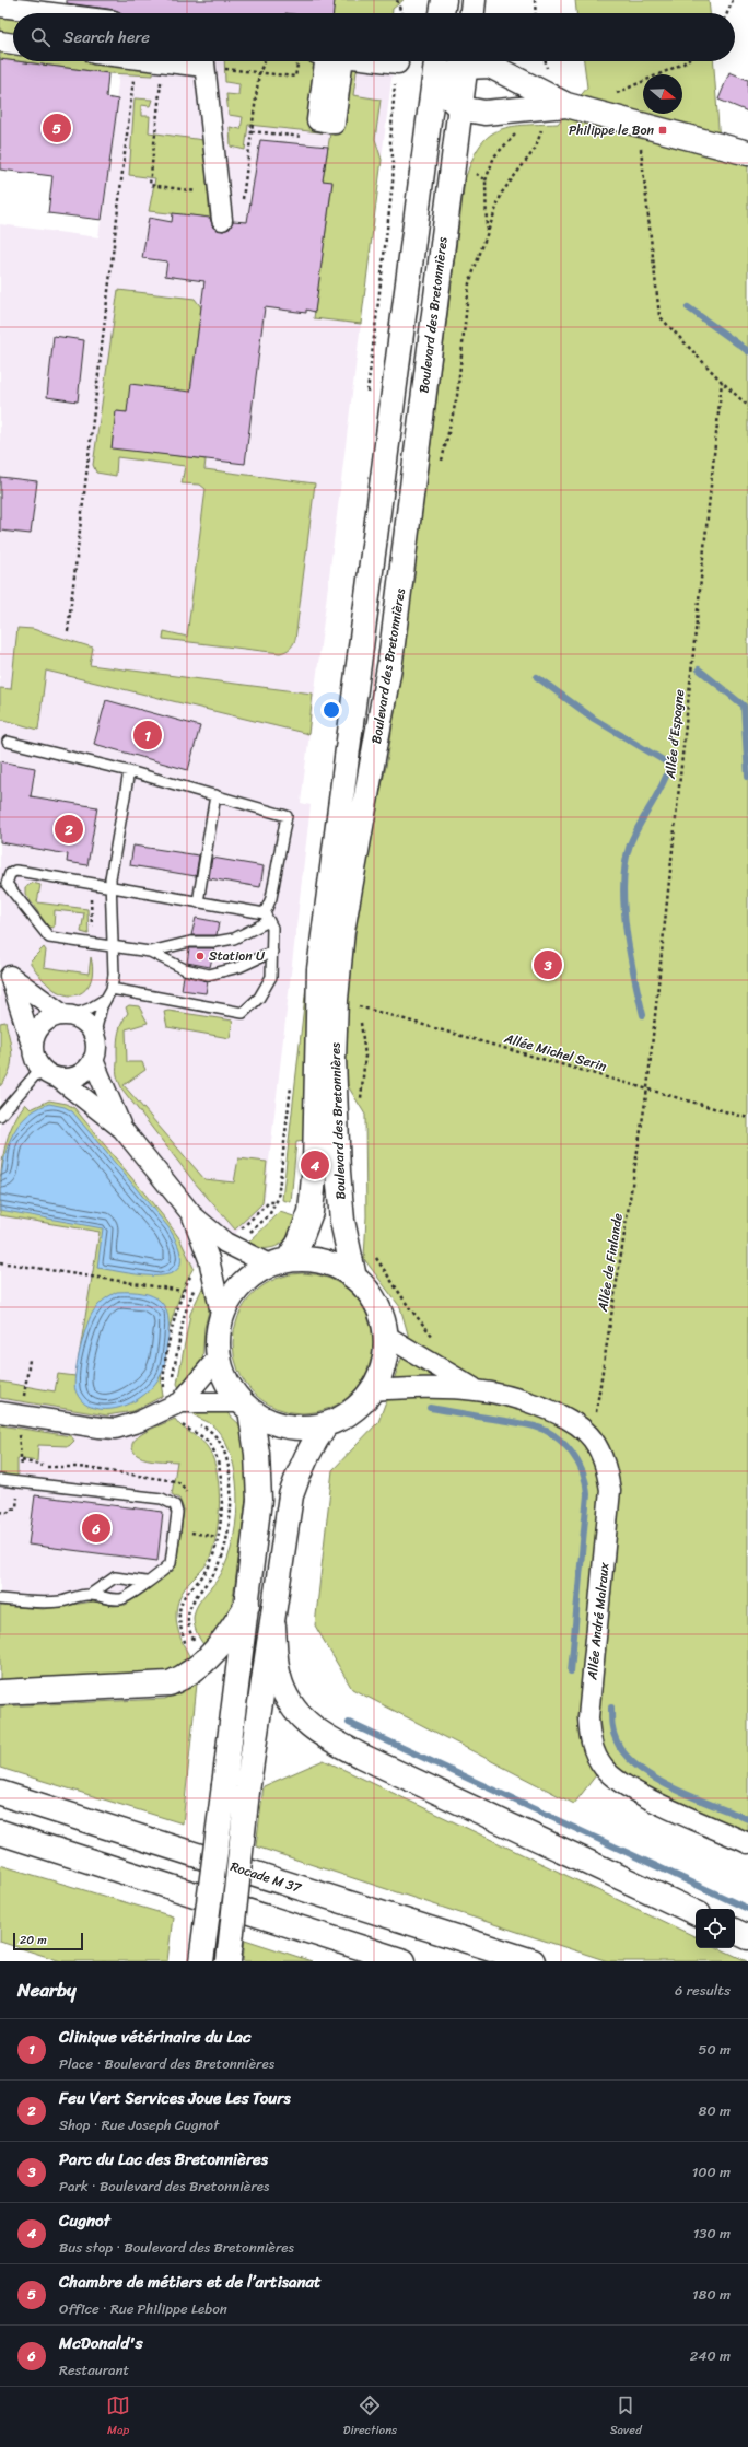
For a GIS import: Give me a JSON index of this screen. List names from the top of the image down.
{
  "streets": {
    "main road": ["Boulevard des Bretonnières", "Rocade M 37"],
    "street": ["Allée André Malraux"],
    "path": ["Allée d’Espagne", "Allée Michel Serin", "Allée de Finlande"]
  },
  "crossings": [
    ["Allée d’Espagne", "Allée Michel Serin"],
    ["Allée d’Espagne", "Allée de Finlande"],
    ["Allée Michel Serin", "Allée de Finlande"],
    ["Allée de Finlande", "Allée André Malraux"]
  ],
  "places": {
    "transit": ["Philippe le Bon"],
    "other": ["Station U"]
  },
  "scale_bar": "20 m",
  "north": "right",
  "page": {
    "search": "Search here",
    "pins": [
      "5",
      "1",
      "2",
      "3",
      "4",
      "6"
    ],
    "scale": "20 m",
    "heading": ["Nearby", "6 results"],
    "list": [
      {
        "mark": "1",
        "name": "Clinique vétérinaire du Lac",
        "note": "Place · Boulevard des Bretonnières",
        "value": "50 m"
      },
      {
        "mark": "2",
        "name": "Feu Vert Services Joue Les Tours",
        "note": "Shop · Rue Joseph Cugnot",
        "value": "80 m"
      },
      {
        "mark": "3",
        "name": "Parc du Lac des Bretonnières",
        "note": "Park · Boulevard des Bretonnières",
        "value": "100 m"
      },
      {
        "mark": "4",
        "name": "Cugnot",
        "note": "Bus stop · Boulevard des Bretonnières",
        "value": "130 m"
      },
      {
        "mark": "5",
        "name": "Chambre de métiers et de l’artisanat",
        "note": "Office · Rue Philippe Lebon",
        "value": "180 m"
      },
      {
        "mark": "6",
        "name": "McDonald's",
        "note": "Restaurant",
        "value": "240 m"
      }
    ],
    "nav": ["Map", "Directions", "Saved"]
  }
}
